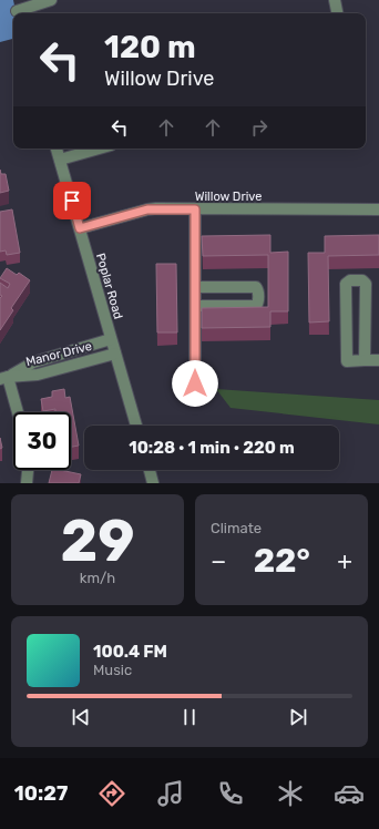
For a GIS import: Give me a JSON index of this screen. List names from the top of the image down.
{
  "streets": {
    "street": ["Willow Drive", "Poplar Road", "Manor Drive"]
  },
  "crossings": [
    ["Willow Drive", "Poplar Road"],
    ["Poplar Road", "Manor Drive"]
  ],
  "page": {
    "turn": ["120 m", "Willow Drive"],
    "limit": "30",
    "trip": "10:28 · 1 min · 220 m",
    "tile": [
      ["29", "km/h"],
      "Climate"
    ],
    "heat": ["−", "22°", "+"],
    "song": ["100.4 FM", "Music"],
    "tabs": "10:27"
  }
}
